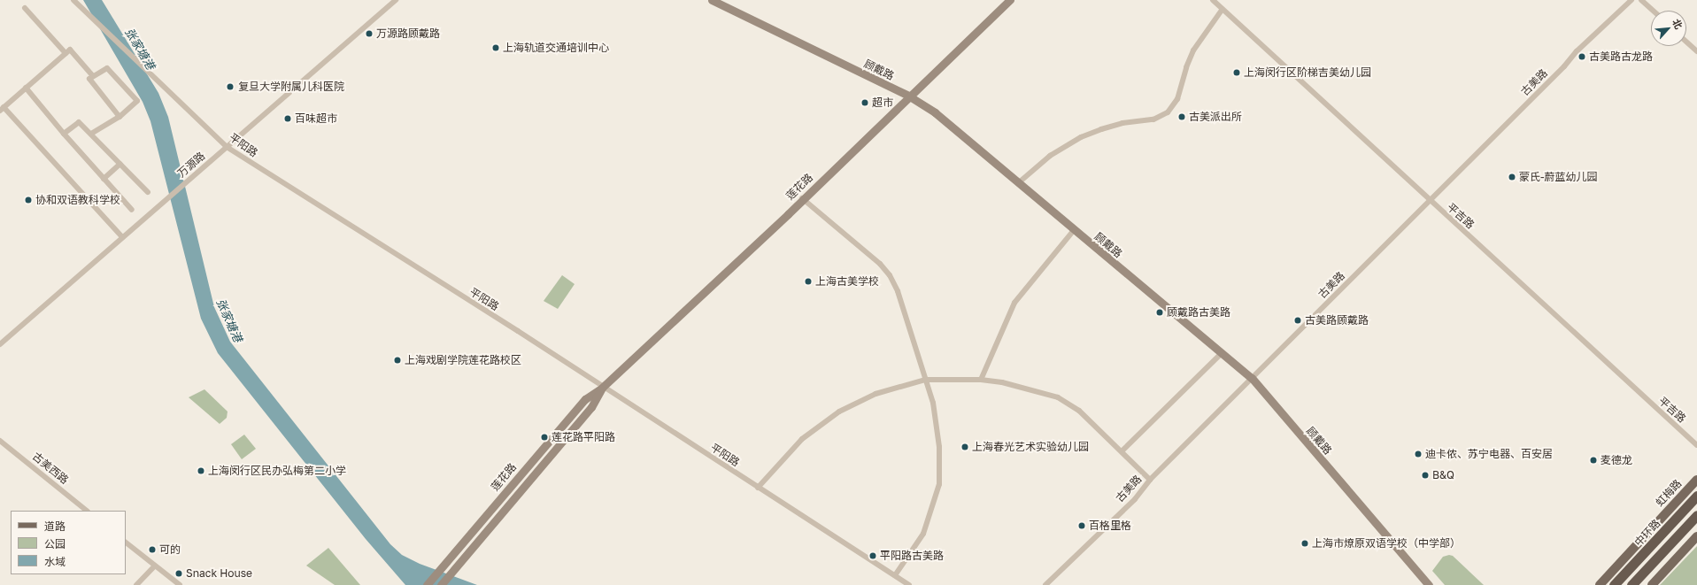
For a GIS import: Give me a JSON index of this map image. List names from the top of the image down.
{
  "streets": {
    "highway": ["中环路"],
    "main road": ["顾戴路", "莲花路", "虹梅路"],
    "street": [
      "古美路",
      "平阳路",
      "万源路",
      "平吉路",
      "古美西路"
    ]
  },
  "crossings": [
    ["顾戴路", "古美路"],
    ["顾戴路", "莲花路"],
    ["古美路", "平吉路"],
    ["平阳路", "万源路"],
    ["平阳路", "莲花路"]
  ],
  "water": ["张家塘港"],
  "places": [
    "万源路顾戴路",
    "上海轨道交通培训中心",
    "古美路古龙路",
    "上海闵行区阶梯吉美幼儿园",
    "复旦大学附属儿科医院",
    "超市",
    "古美派出所",
    "百味超市",
    "蒙氏-蔚蓝幼儿园",
    "协和双语教科学校",
    "上海古美学校",
    "顾戴路古美路",
    "古美路顾戴路",
    "上海戏剧学院莲花路校区",
    "莲花路平阳路",
    "上海春光艺术实验幼儿园",
    "迪卡侬、苏宁电器、百安居",
    "麦德龙",
    "上海闵行区民办弘梅第二小学",
    "B&Q",
    "百格里格",
    "上海市燎原双语学校（中学部）",
    "可的",
    "平阳路古美路",
    "Snack House"
  ],
  "legend": ["道路", "公园", "水域"],
  "north": "top right"
}
